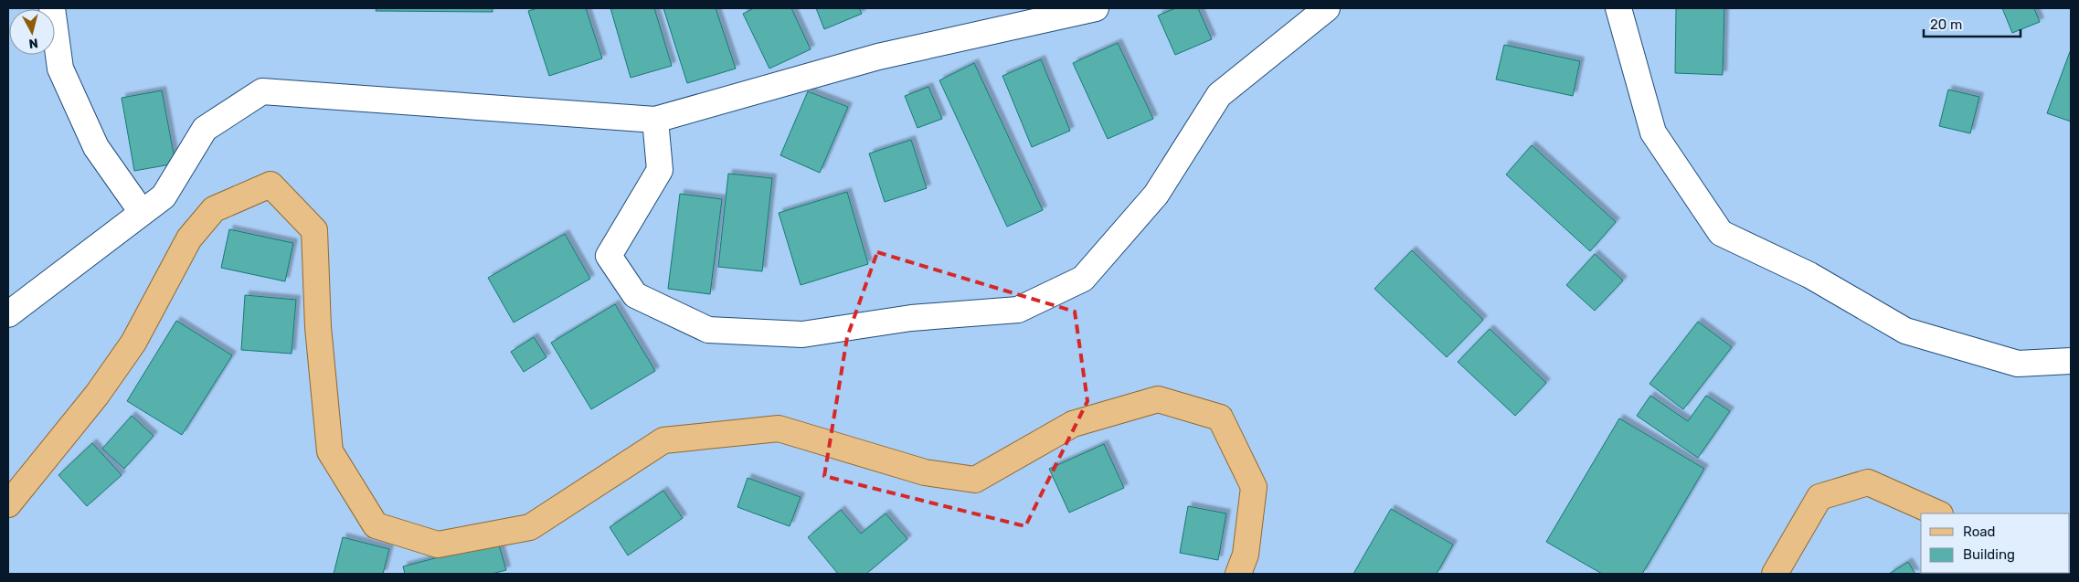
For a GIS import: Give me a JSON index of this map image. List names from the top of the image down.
{
  "legend": ["Road", "Building"],
  "scale_bar": "20 m",
  "north": "bottom"
}
